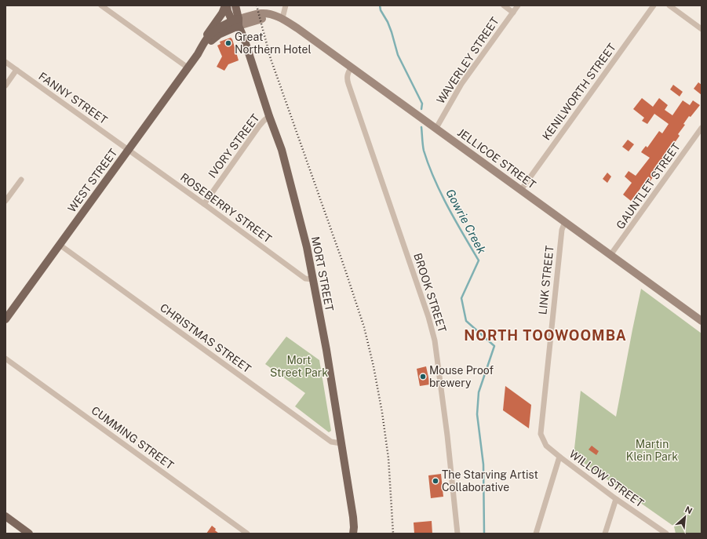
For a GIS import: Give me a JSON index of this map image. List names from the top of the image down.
{
  "streets": {
    "main road": ["JELLICOE STREET", "WEST STREET", "MORT STREET"],
    "street": [
      "WAVERLEY STREET",
      "KENILWORTH STREET",
      "FANNY STREET",
      "IVORY STREET",
      "GAUNTLET STREET",
      "ROSEBERRY STREET",
      "LINK STREET",
      "BROOK STREET",
      "CHRISTMAS STREET",
      "CUMMING STREET",
      "WILLOW STREET"
    ]
  },
  "crossings": [
    ["WAVERLEY STREET", "JELLICOE STREET"],
    ["KENILWORTH STREET", "JELLICOE STREET"],
    ["FANNY STREET", "WEST STREET"],
    ["FANNY STREET", "ROSEBERRY STREET"],
    ["IVORY STREET", "ROSEBERRY STREET"],
    ["IVORY STREET", "MORT STREET"],
    ["JELLICOE STREET", "GAUNTLET STREET"],
    ["JELLICOE STREET", "LINK STREET"],
    ["JELLICOE STREET", "BROOK STREET"],
    ["WEST STREET", "ROSEBERRY STREET"],
    ["WEST STREET", "MORT STREET"],
    ["WEST STREET", "CHRISTMAS STREET"],
    ["ROSEBERRY STREET", "MORT STREET"],
    ["MORT STREET", "CHRISTMAS STREET"],
    ["LINK STREET", "WILLOW STREET"]
  ],
  "districts": ["NORTH TOOWOOMBA"],
  "water": ["Gowrie Creek"],
  "parks": ["Mort Street Park", "Martin Klein Park"],
  "places": ["Great Northern Hotel", "Mouse Proof brewery", "The Starving Artist Collaborative"],
  "north": "top right"
}
